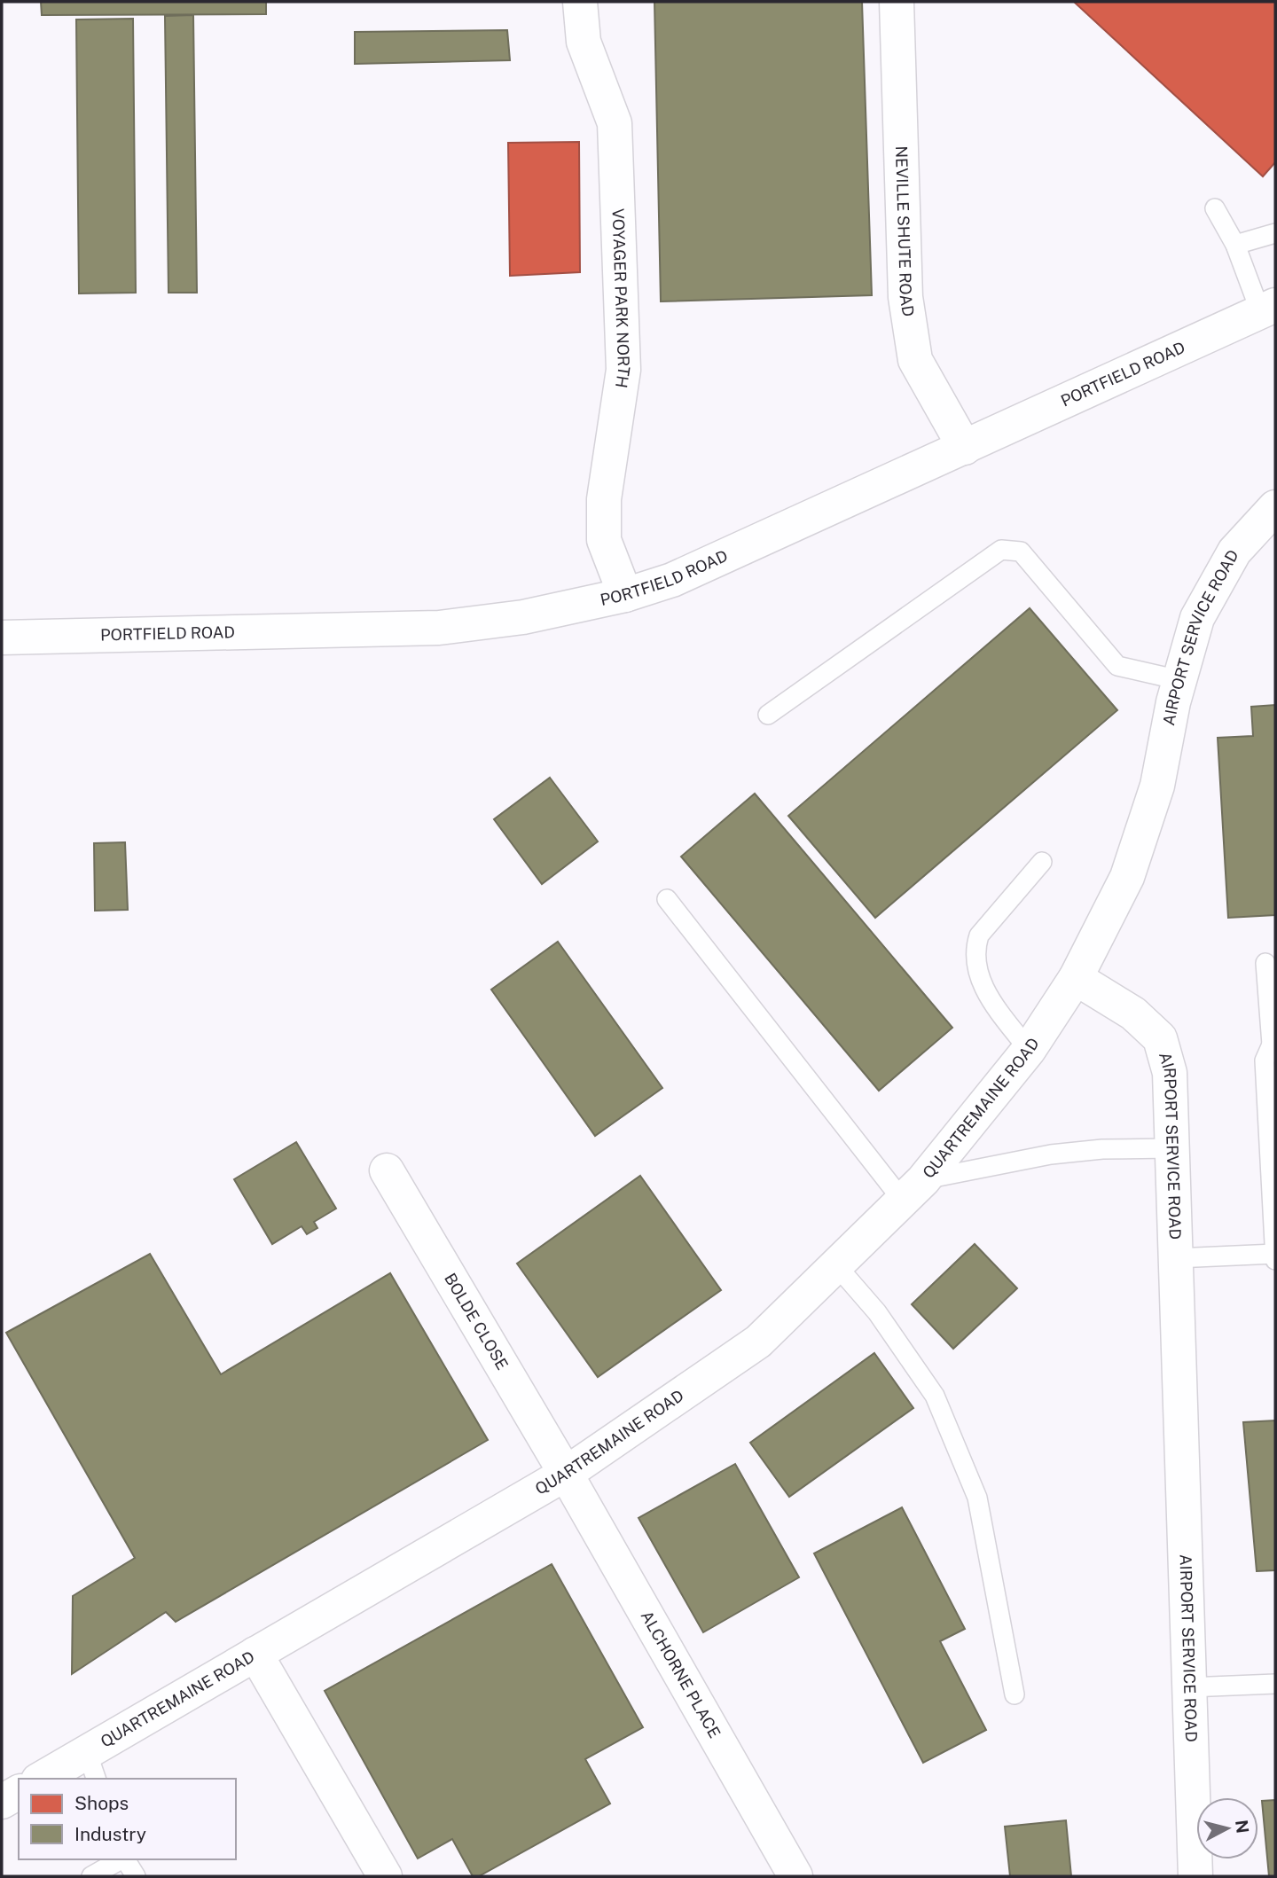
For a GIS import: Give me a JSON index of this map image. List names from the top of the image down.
{
  "streets": {
    "street": [
      "NEVILLE SHUTE ROAD",
      "VOYAGER PARK NORTH",
      "PORTFIELD ROAD",
      "AIRPORT SERVICE ROAD",
      "QUARTREMAINE ROAD",
      "BOLDE CLOSE",
      "ALCHORNE PLACE"
    ]
  },
  "crossings": [
    ["NEVILLE SHUTE ROAD", "PORTFIELD ROAD"],
    ["VOYAGER PARK NORTH", "PORTFIELD ROAD"],
    ["AIRPORT SERVICE ROAD", "QUARTREMAINE ROAD"],
    ["QUARTREMAINE ROAD", "BOLDE CLOSE"],
    ["QUARTREMAINE ROAD", "ALCHORNE PLACE"],
    ["BOLDE CLOSE", "ALCHORNE PLACE"]
  ],
  "legend": ["Shops", "Industry"],
  "north": "right"
}
